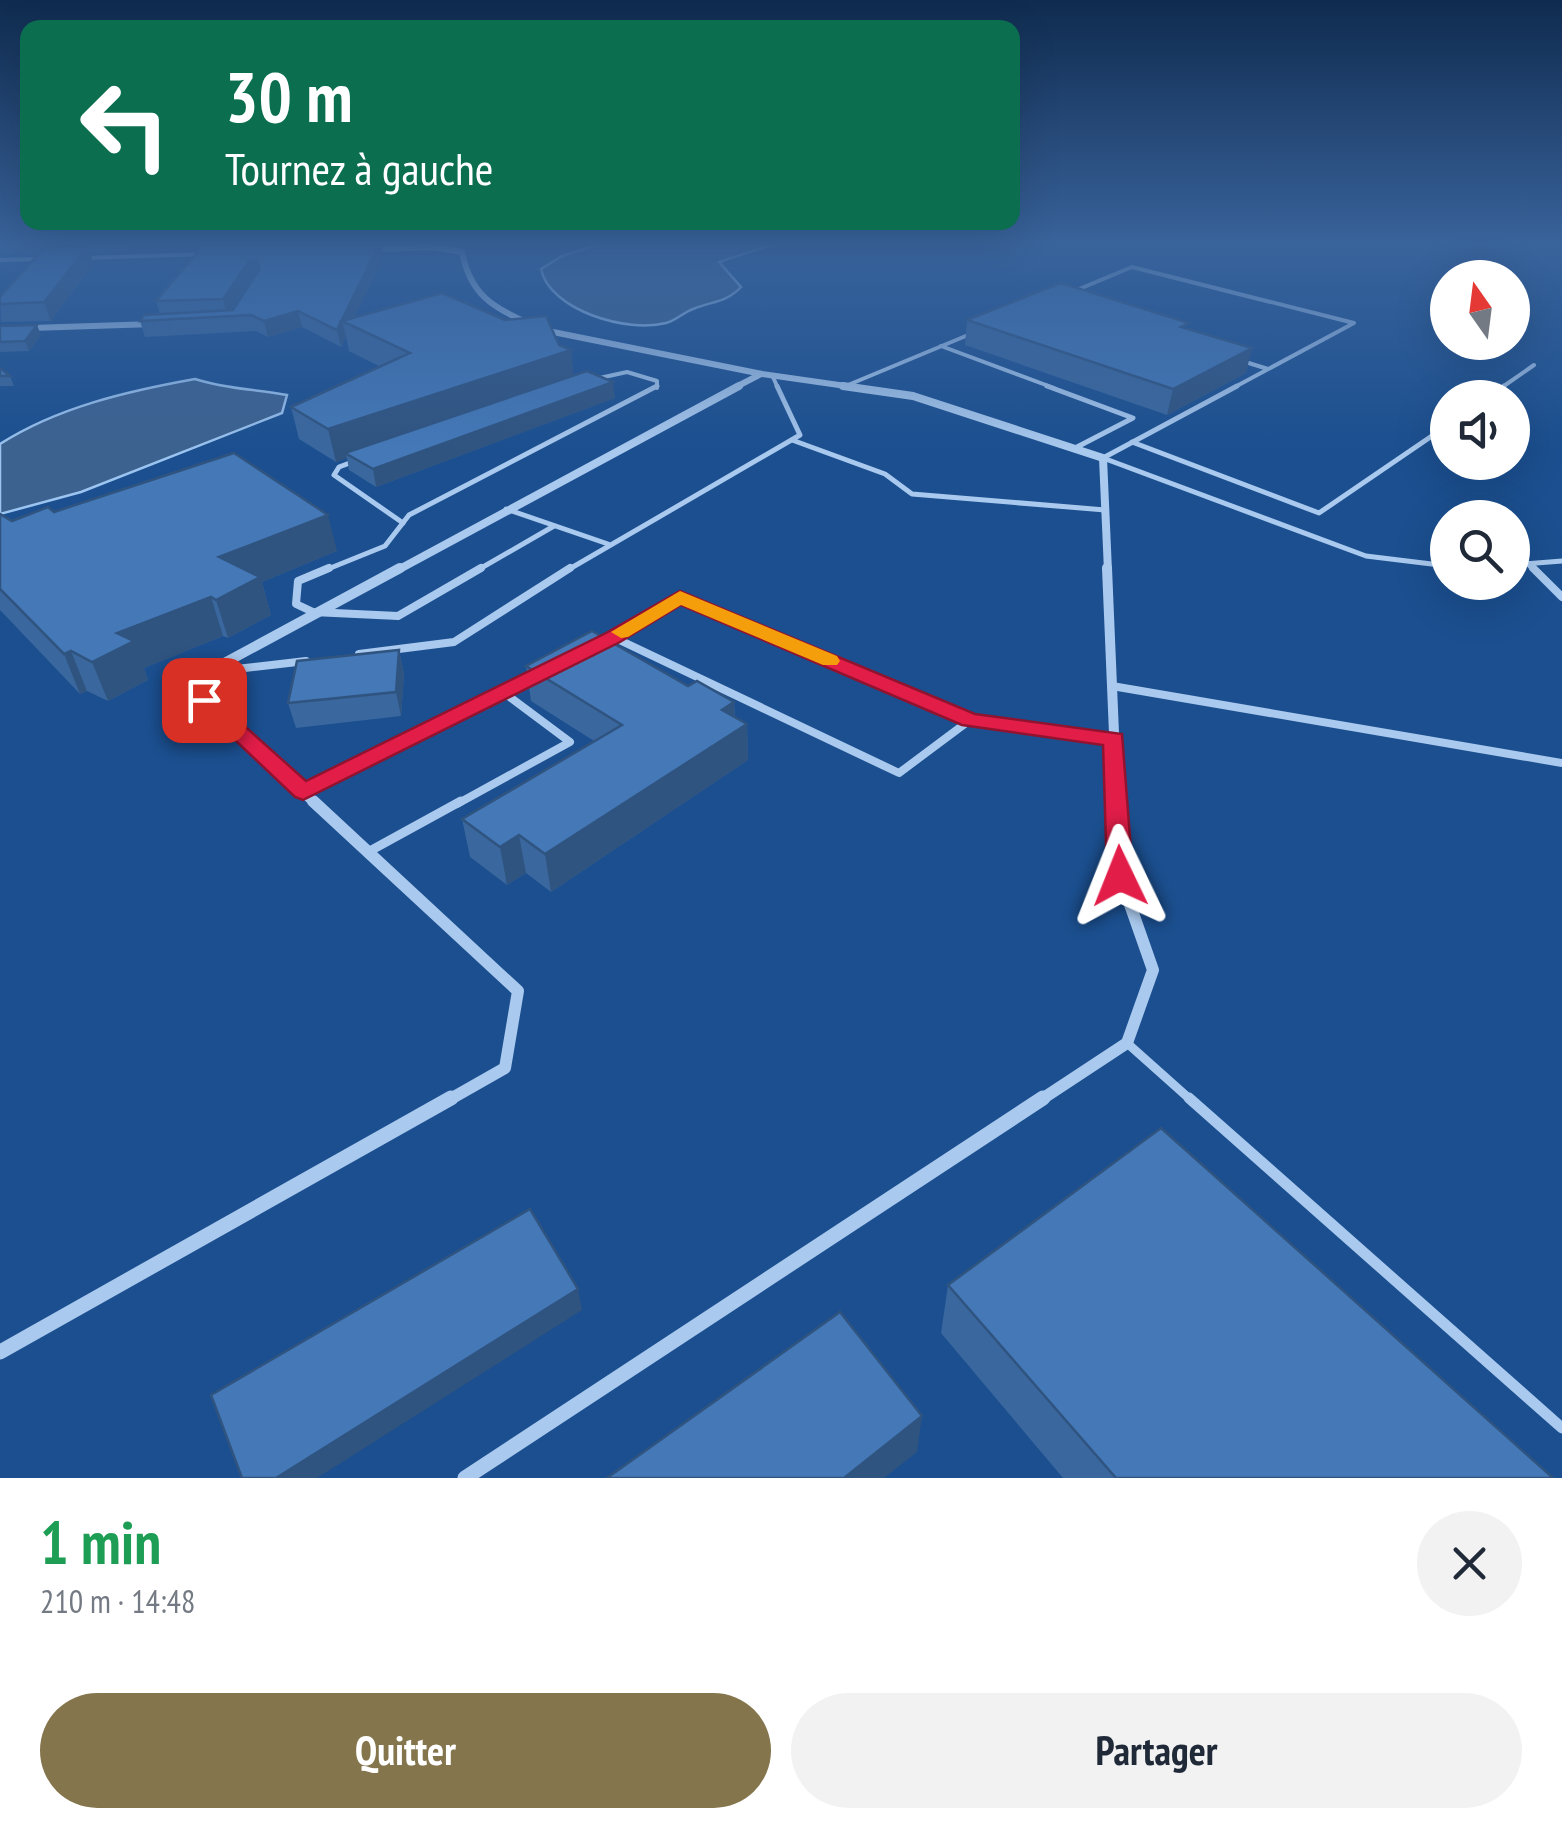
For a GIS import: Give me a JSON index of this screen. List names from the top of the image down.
{
  "north": "top",
  "page": {
    "turn": ["30 m", "Tournez à gauche"],
    "heading": ["1 min", "210 m · 14:48"],
    "buttons": ["Quitter", "Partager"]
  }
}
